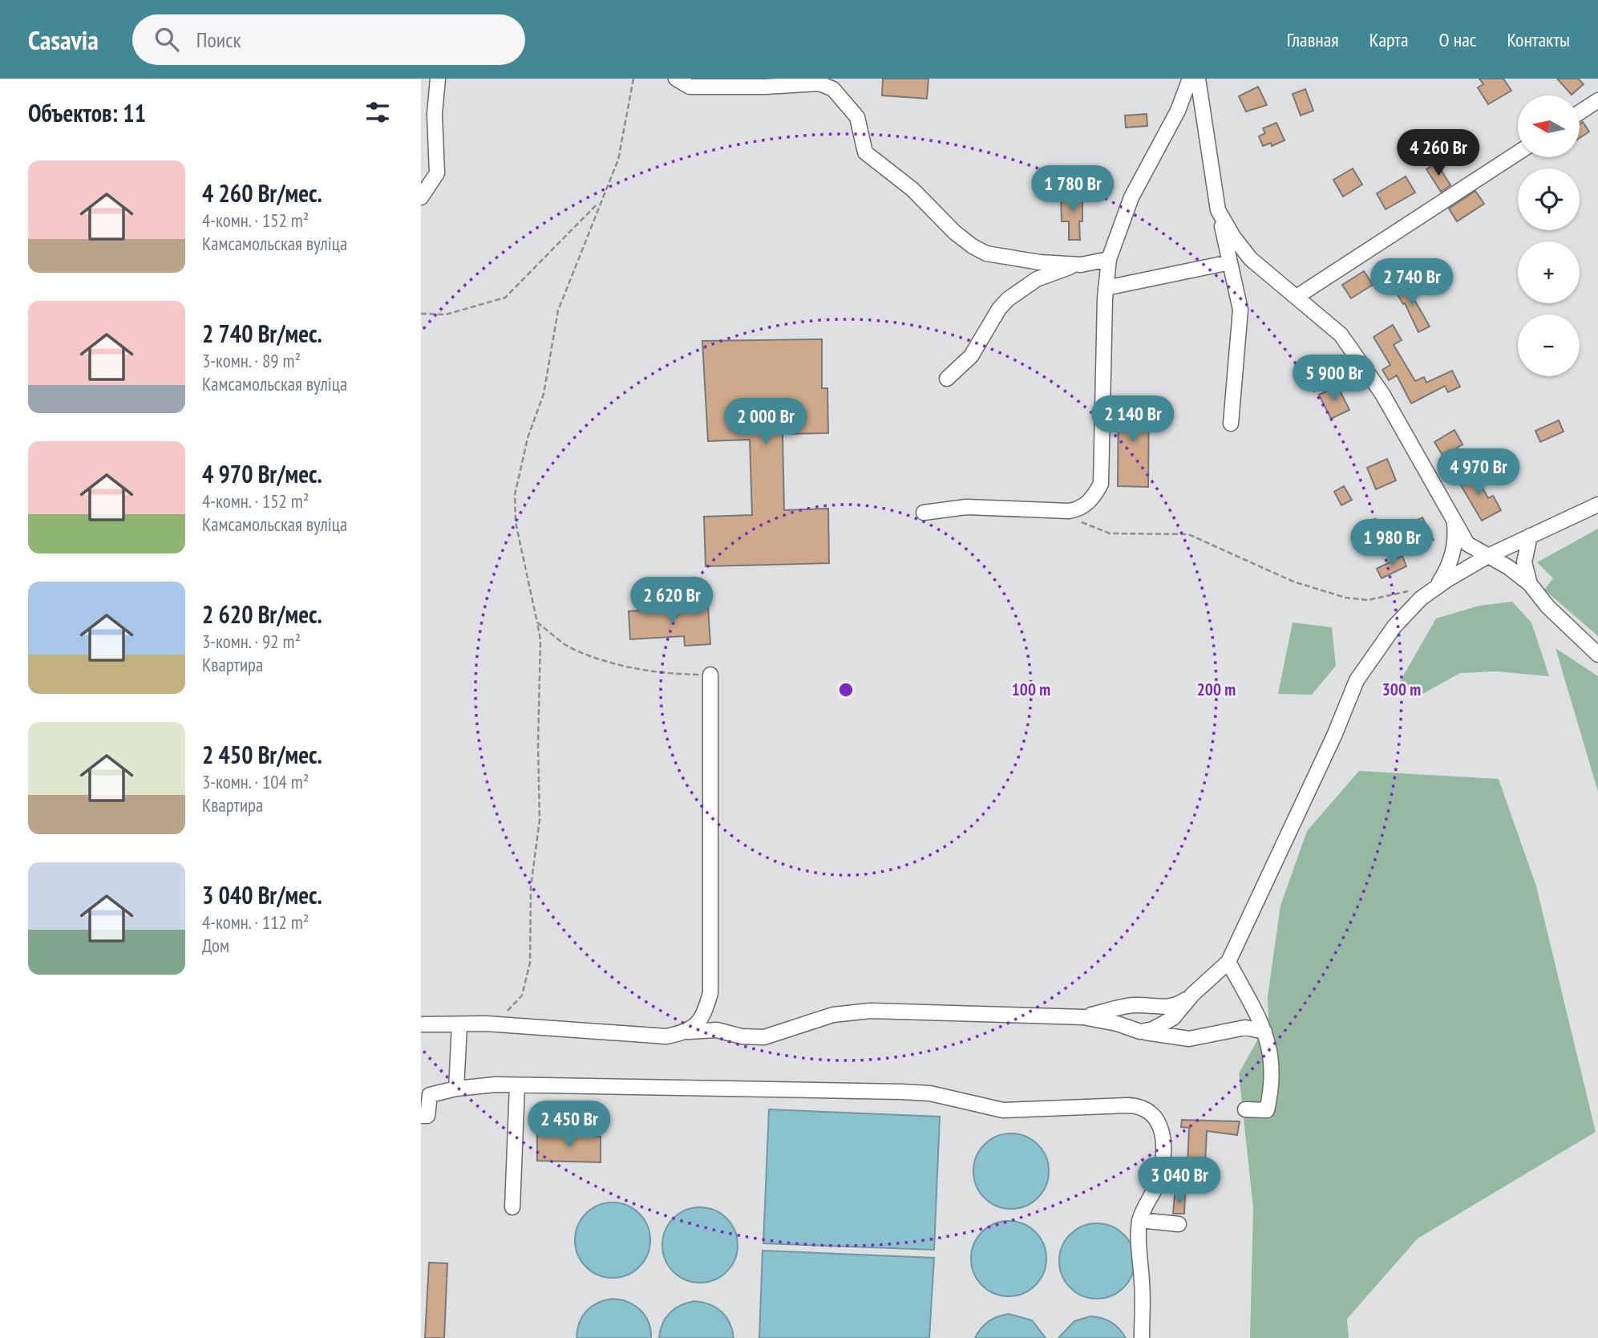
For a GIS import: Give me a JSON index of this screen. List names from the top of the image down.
{
  "north": "left",
  "page": {
    "header": "Casavia",
    "search": "Поиск",
    "nav": [
      "Главная",
      "Карта",
      "О нас",
      "Контакты"
    ],
    "heading": "Объектов: 11",
    "map_buttons": ["+", "−"],
    "price": [
      "4 260 Br",
      "1 780 Br",
      "2 740 Br",
      "5 900 Br",
      "2 140 Br",
      "2 000 Br",
      "4 970 Br",
      "1 980 Br",
      "2 620 Br",
      "2 450 Br",
      "3 040 Br"
    ],
    "list": [
      {
        "name": "4 260 Br/мес.",
        "note": "4-комн. · 152 m² · Камсамольская вуліца"
      },
      {
        "name": "2 740 Br/мес.",
        "note": "3-комн. · 89 m² · Камсамольская вуліца"
      },
      {
        "name": "4 970 Br/мес.",
        "note": "4-комн. · 152 m² · Камсамольская вуліца"
      },
      {
        "name": "2 620 Br/мес.",
        "note": "3-комн. · 92 m² · Квартира"
      },
      {
        "name": "2 450 Br/мес.",
        "note": "3-комн. · 104 m² · Квартира"
      },
      {
        "name": "3 040 Br/мес.",
        "note": "4-комн. · 112 m² · Дом"
      }
    ]
  },
  "rings": ["100 m", "200 m", "300 m"]
}
